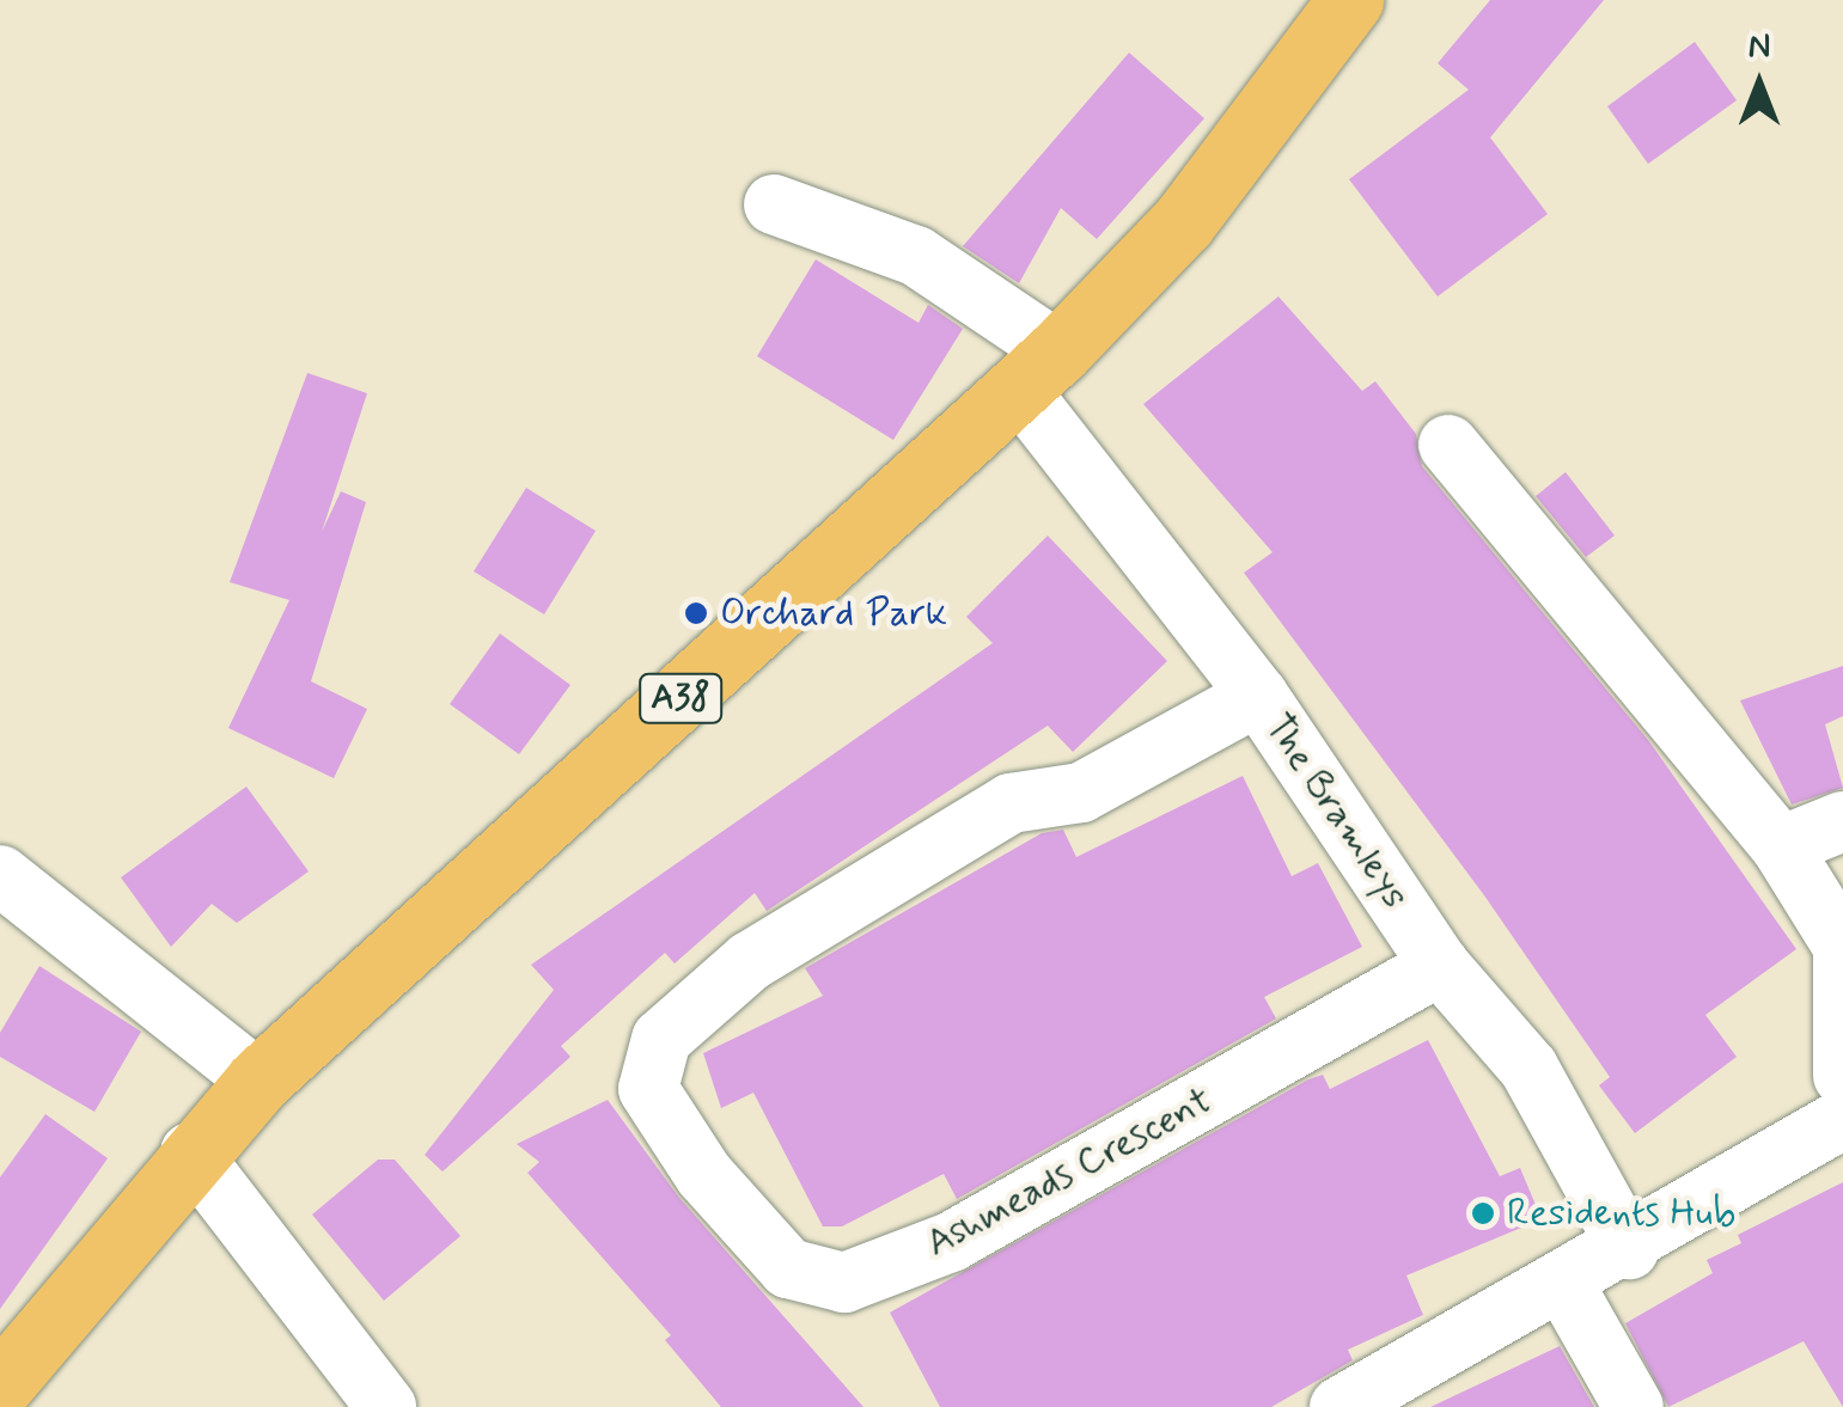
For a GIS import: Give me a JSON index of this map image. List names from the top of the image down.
{
  "streets": {
    "main road": ["A38"],
    "street": ["The Bramleys", "Ashmeads Crescent"]
  },
  "crossings": [
    ["A38", "The Bramleys"],
    ["The Bramleys", "Ashmeads Crescent"]
  ],
  "places": ["Orchard Park", "Residents Hub"],
  "north": "top"
}
